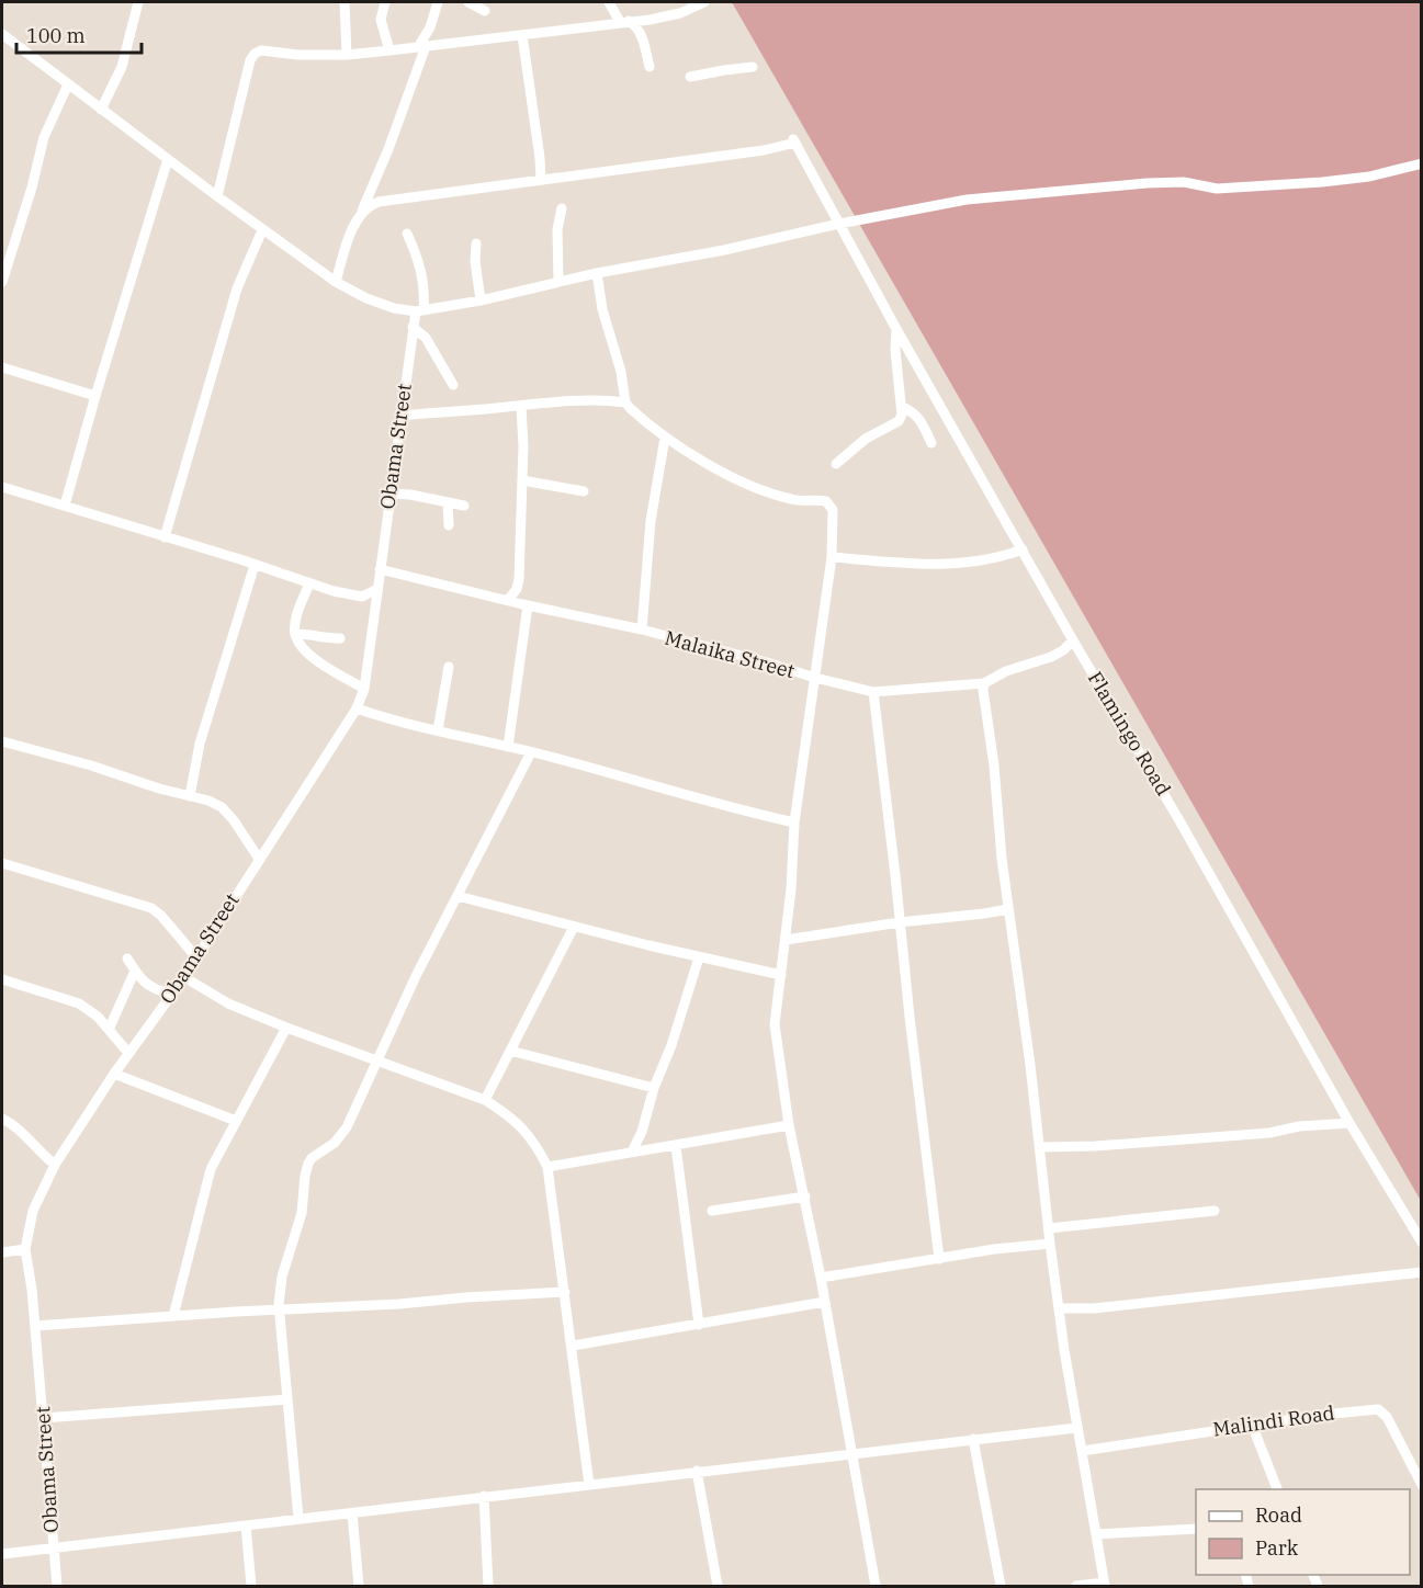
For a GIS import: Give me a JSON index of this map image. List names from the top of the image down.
{
  "streets": {
    "street": [
      "Obama Street",
      "Malaika Street",
      "Flamingo Road",
      "Malindi Road"
    ]
  },
  "crossings": [
    ["Obama Street", "Malaika Street"],
    ["Malaika Street", "Flamingo Road"]
  ],
  "legend": ["Road", "Park"],
  "scale_bar": "100 m"
}
